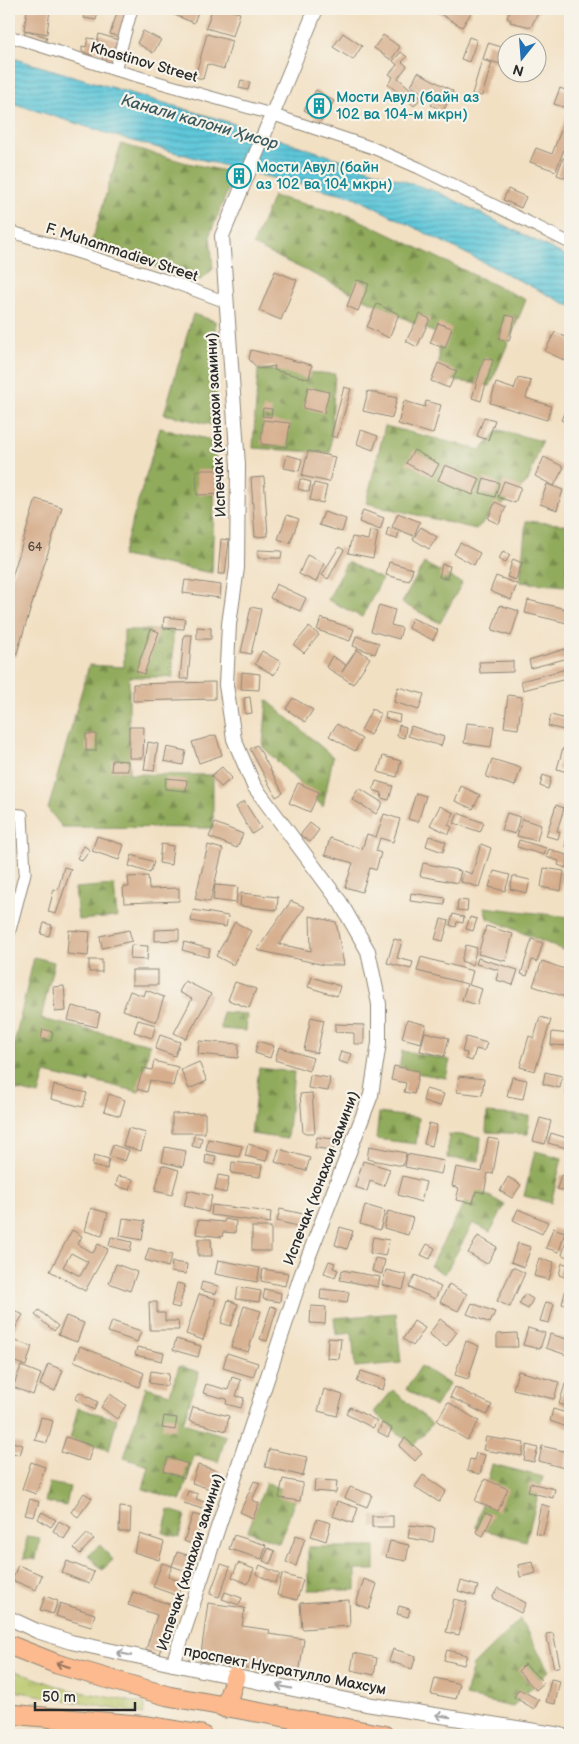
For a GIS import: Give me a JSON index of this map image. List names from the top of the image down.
{
  "streets": {
    "street": [
      "Khastinov Street",
      "F. Muhammadiev Street",
      "Испечак (хонахои замини)",
      "проспект Нусратулло Махсум"
    ]
  },
  "crossings": [
    ["Khastinov Street", "Испечак (хонахои замини)"],
    ["F. Muhammadiev Street", "Испечак (хонахои замини)"],
    ["Испечак (хонахои замини)", "проспект Нусратулло Махсум"]
  ],
  "one_way": ["проспект Нусратулло Махсум"],
  "water": ["Канали калони Ҳисор"],
  "places": {
    "building": ["Мости Авул (байн аз 102 ва 104-м мкрн)", "Мости Авул (байн аз 102 ва 104 мкрн)"]
  },
  "house_numbers": ["64"],
  "scale_bar": "50 m",
  "north": "bottom"
}
